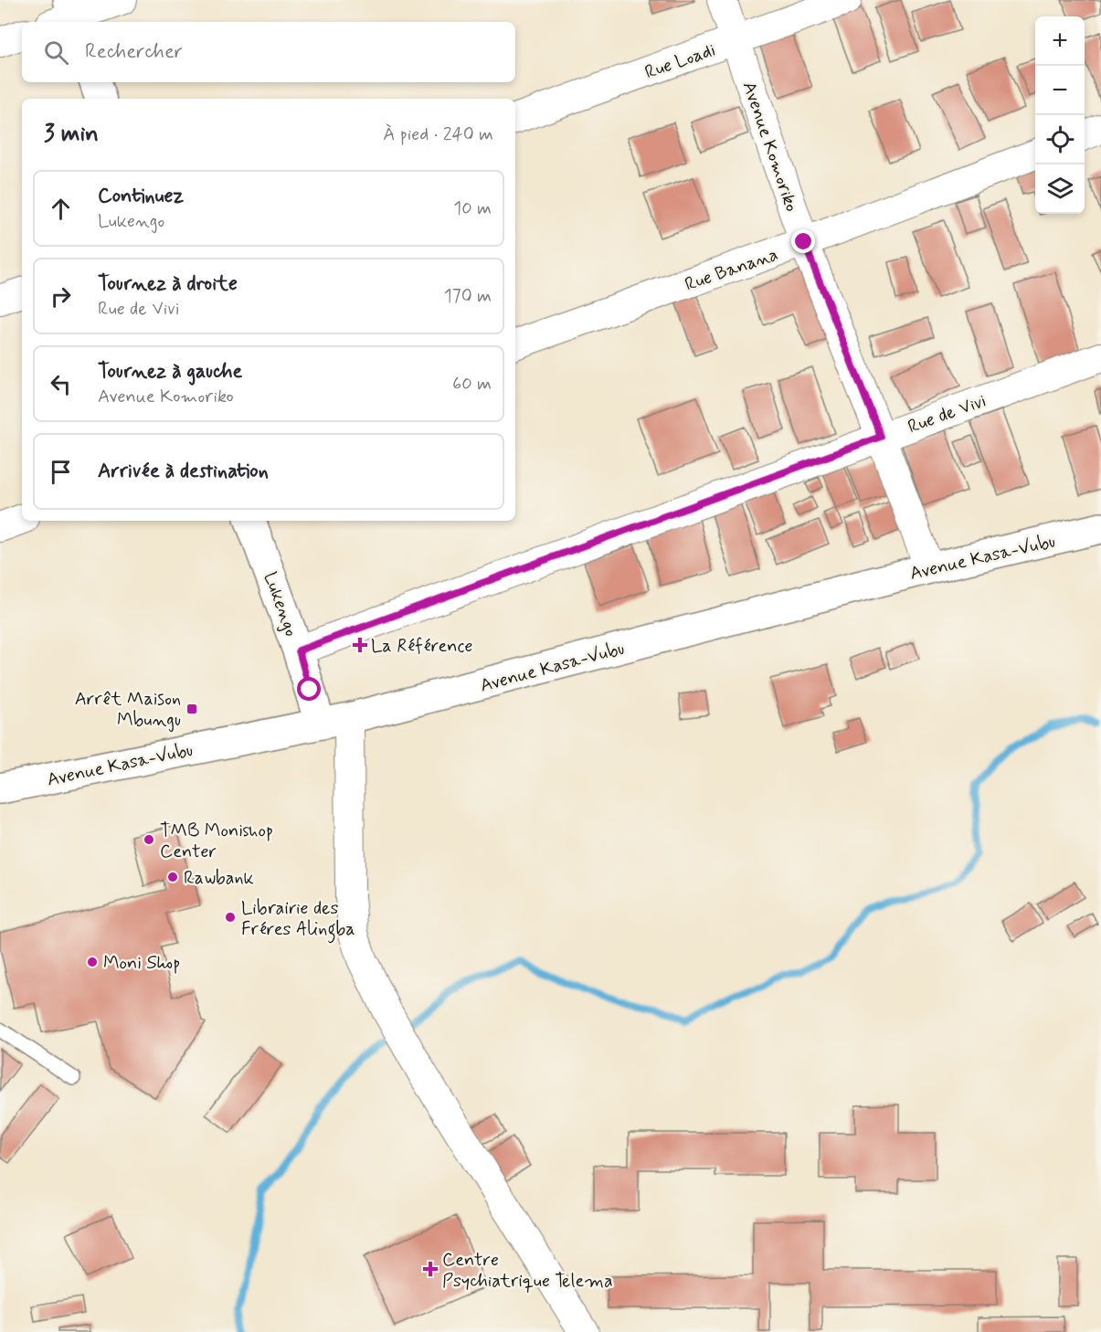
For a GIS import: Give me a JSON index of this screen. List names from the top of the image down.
{
  "streets": {
    "main road": ["Avenue Kasa-Vubu", "Lukengo"],
    "street": [
      "Rue Loadi",
      "Avenue Komoriko",
      "Rue Banana",
      "Rue de Vivi"
    ]
  },
  "crossings": [
    ["Rue Loadi", "Avenue Komoriko"],
    ["Avenue Komoriko", "Rue Banana"],
    ["Avenue Komoriko", "Rue de Vivi"],
    ["Avenue Komoriko", "Avenue Kasa-Vubu"],
    ["Rue de Vivi", "Lukengo"],
    ["Avenue Kasa-Vubu", "Lukengo"]
  ],
  "places": {
    "health": ["La Référence", "Centre Psychiatrique Telema"],
    "transit": ["Arrêt Maison Mbungu"],
    "other": [
      "TMB Monishop Center",
      "Rawbank",
      "Librairie des Fréres Alingba",
      "Moni Shop"
    ]
  },
  "page": {
    "map_buttons": ["+", "−"],
    "search": "Rechercher",
    "heading": ["3 min", "À pied · 240 m"],
    "list": [
      ["Continuez", "Lukengo", "10 m"],
      ["Tournez à droite", "Rue de Vivi", "170 m"],
      ["Tournez à gauche", "Avenue Komoriko", "60 m"],
      "Arrivée à destination"
    ]
  }
}
